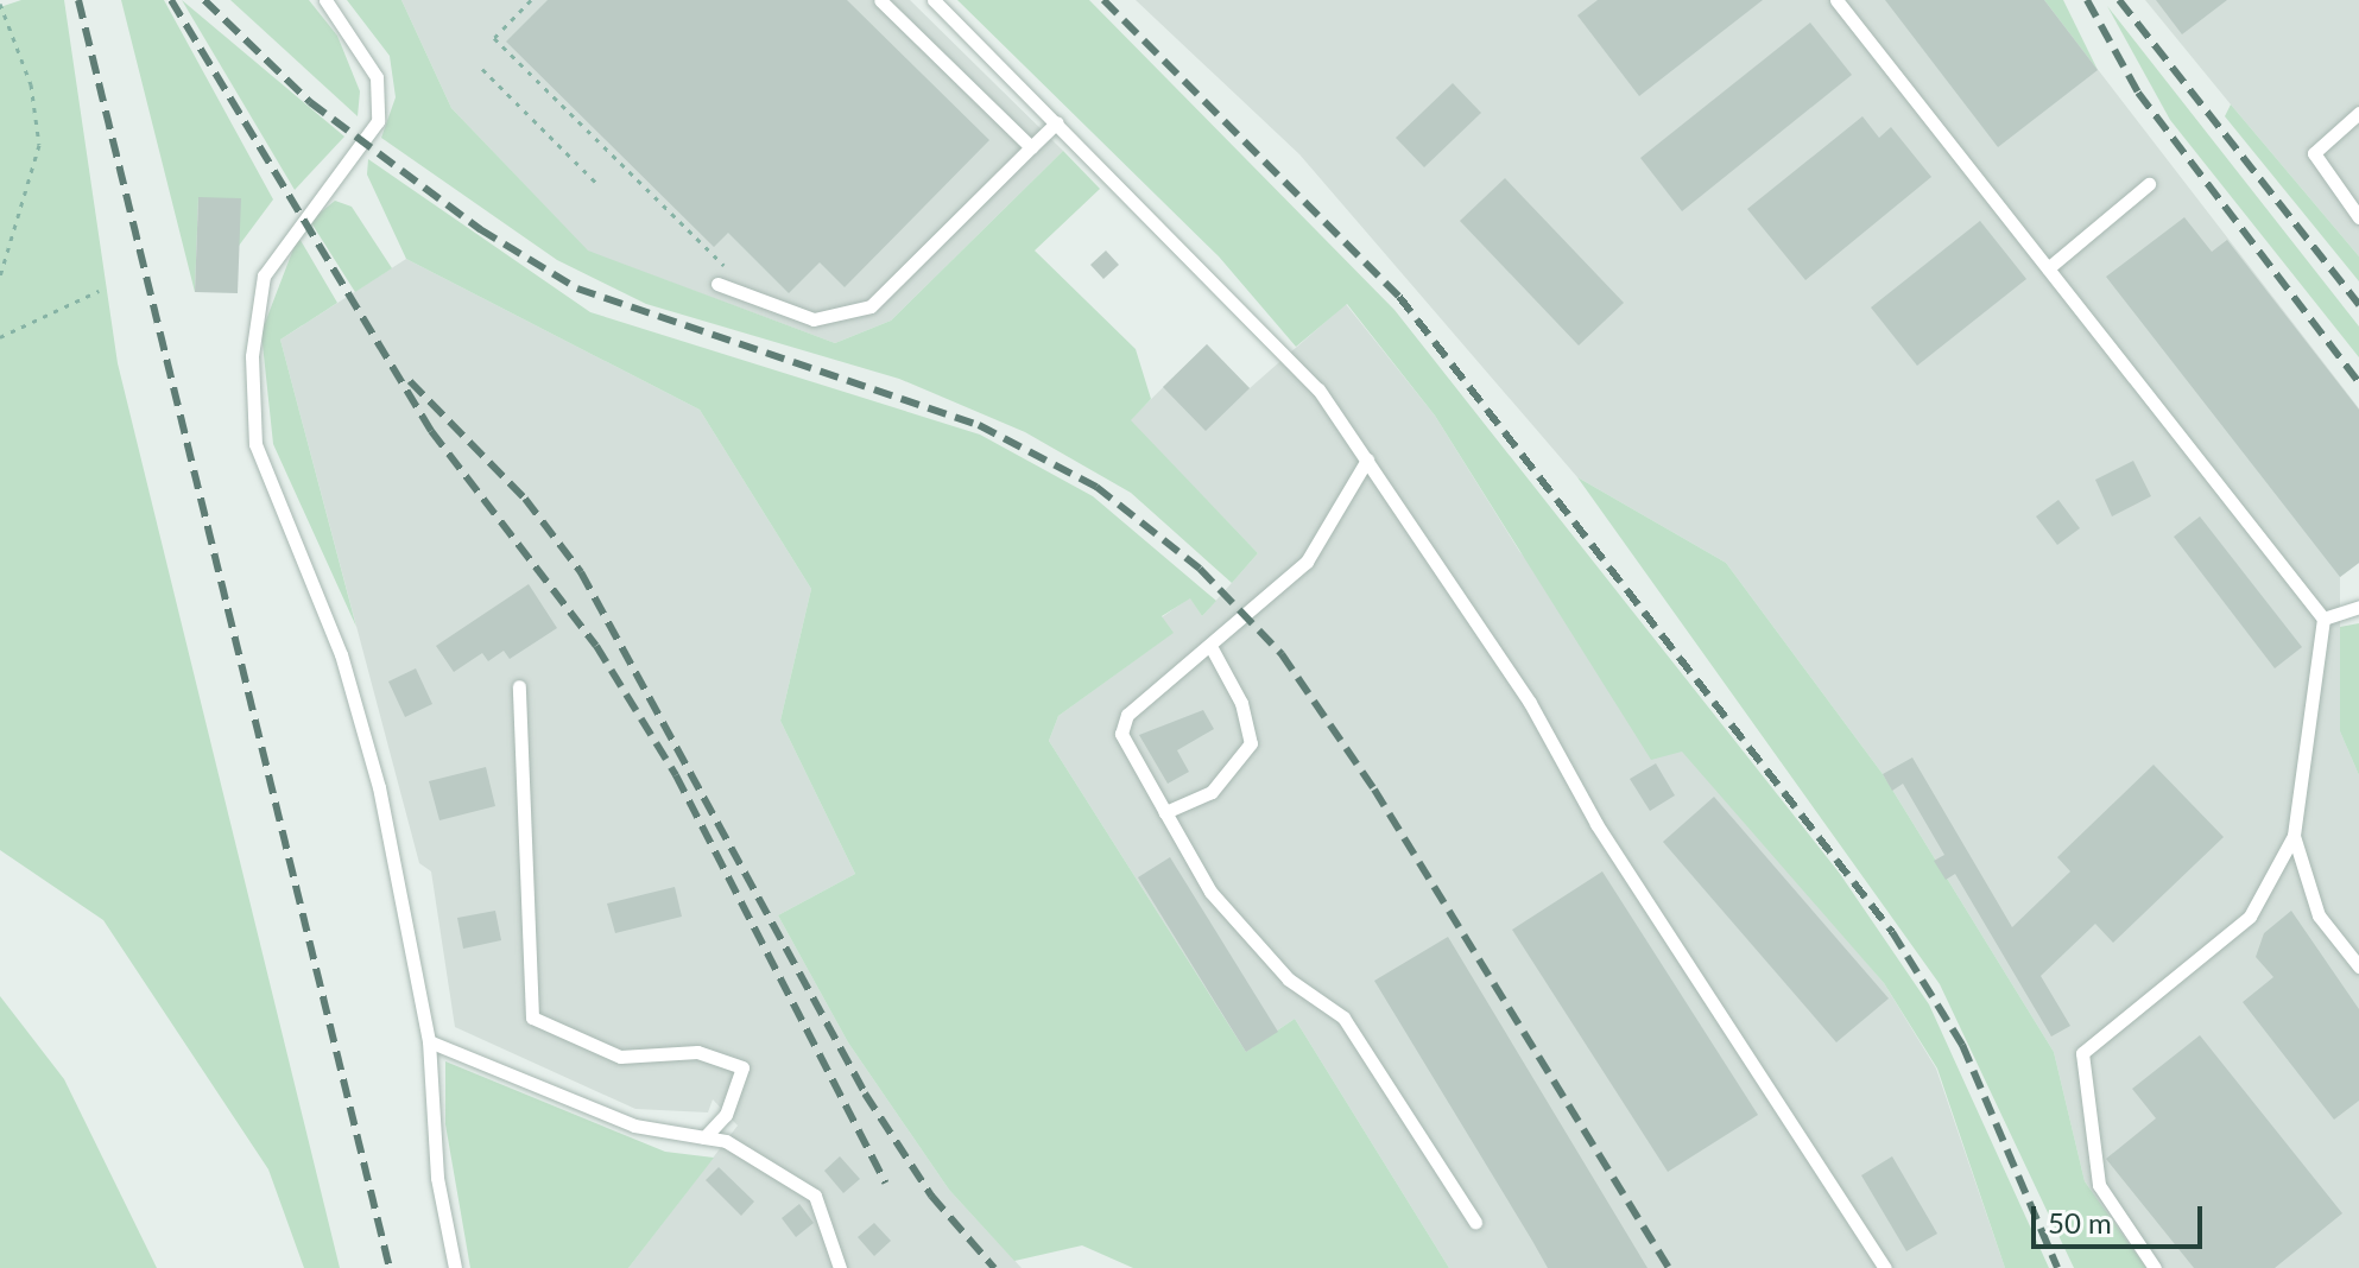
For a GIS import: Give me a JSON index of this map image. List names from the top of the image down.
{
  "scale_bar": "50 m"
}
